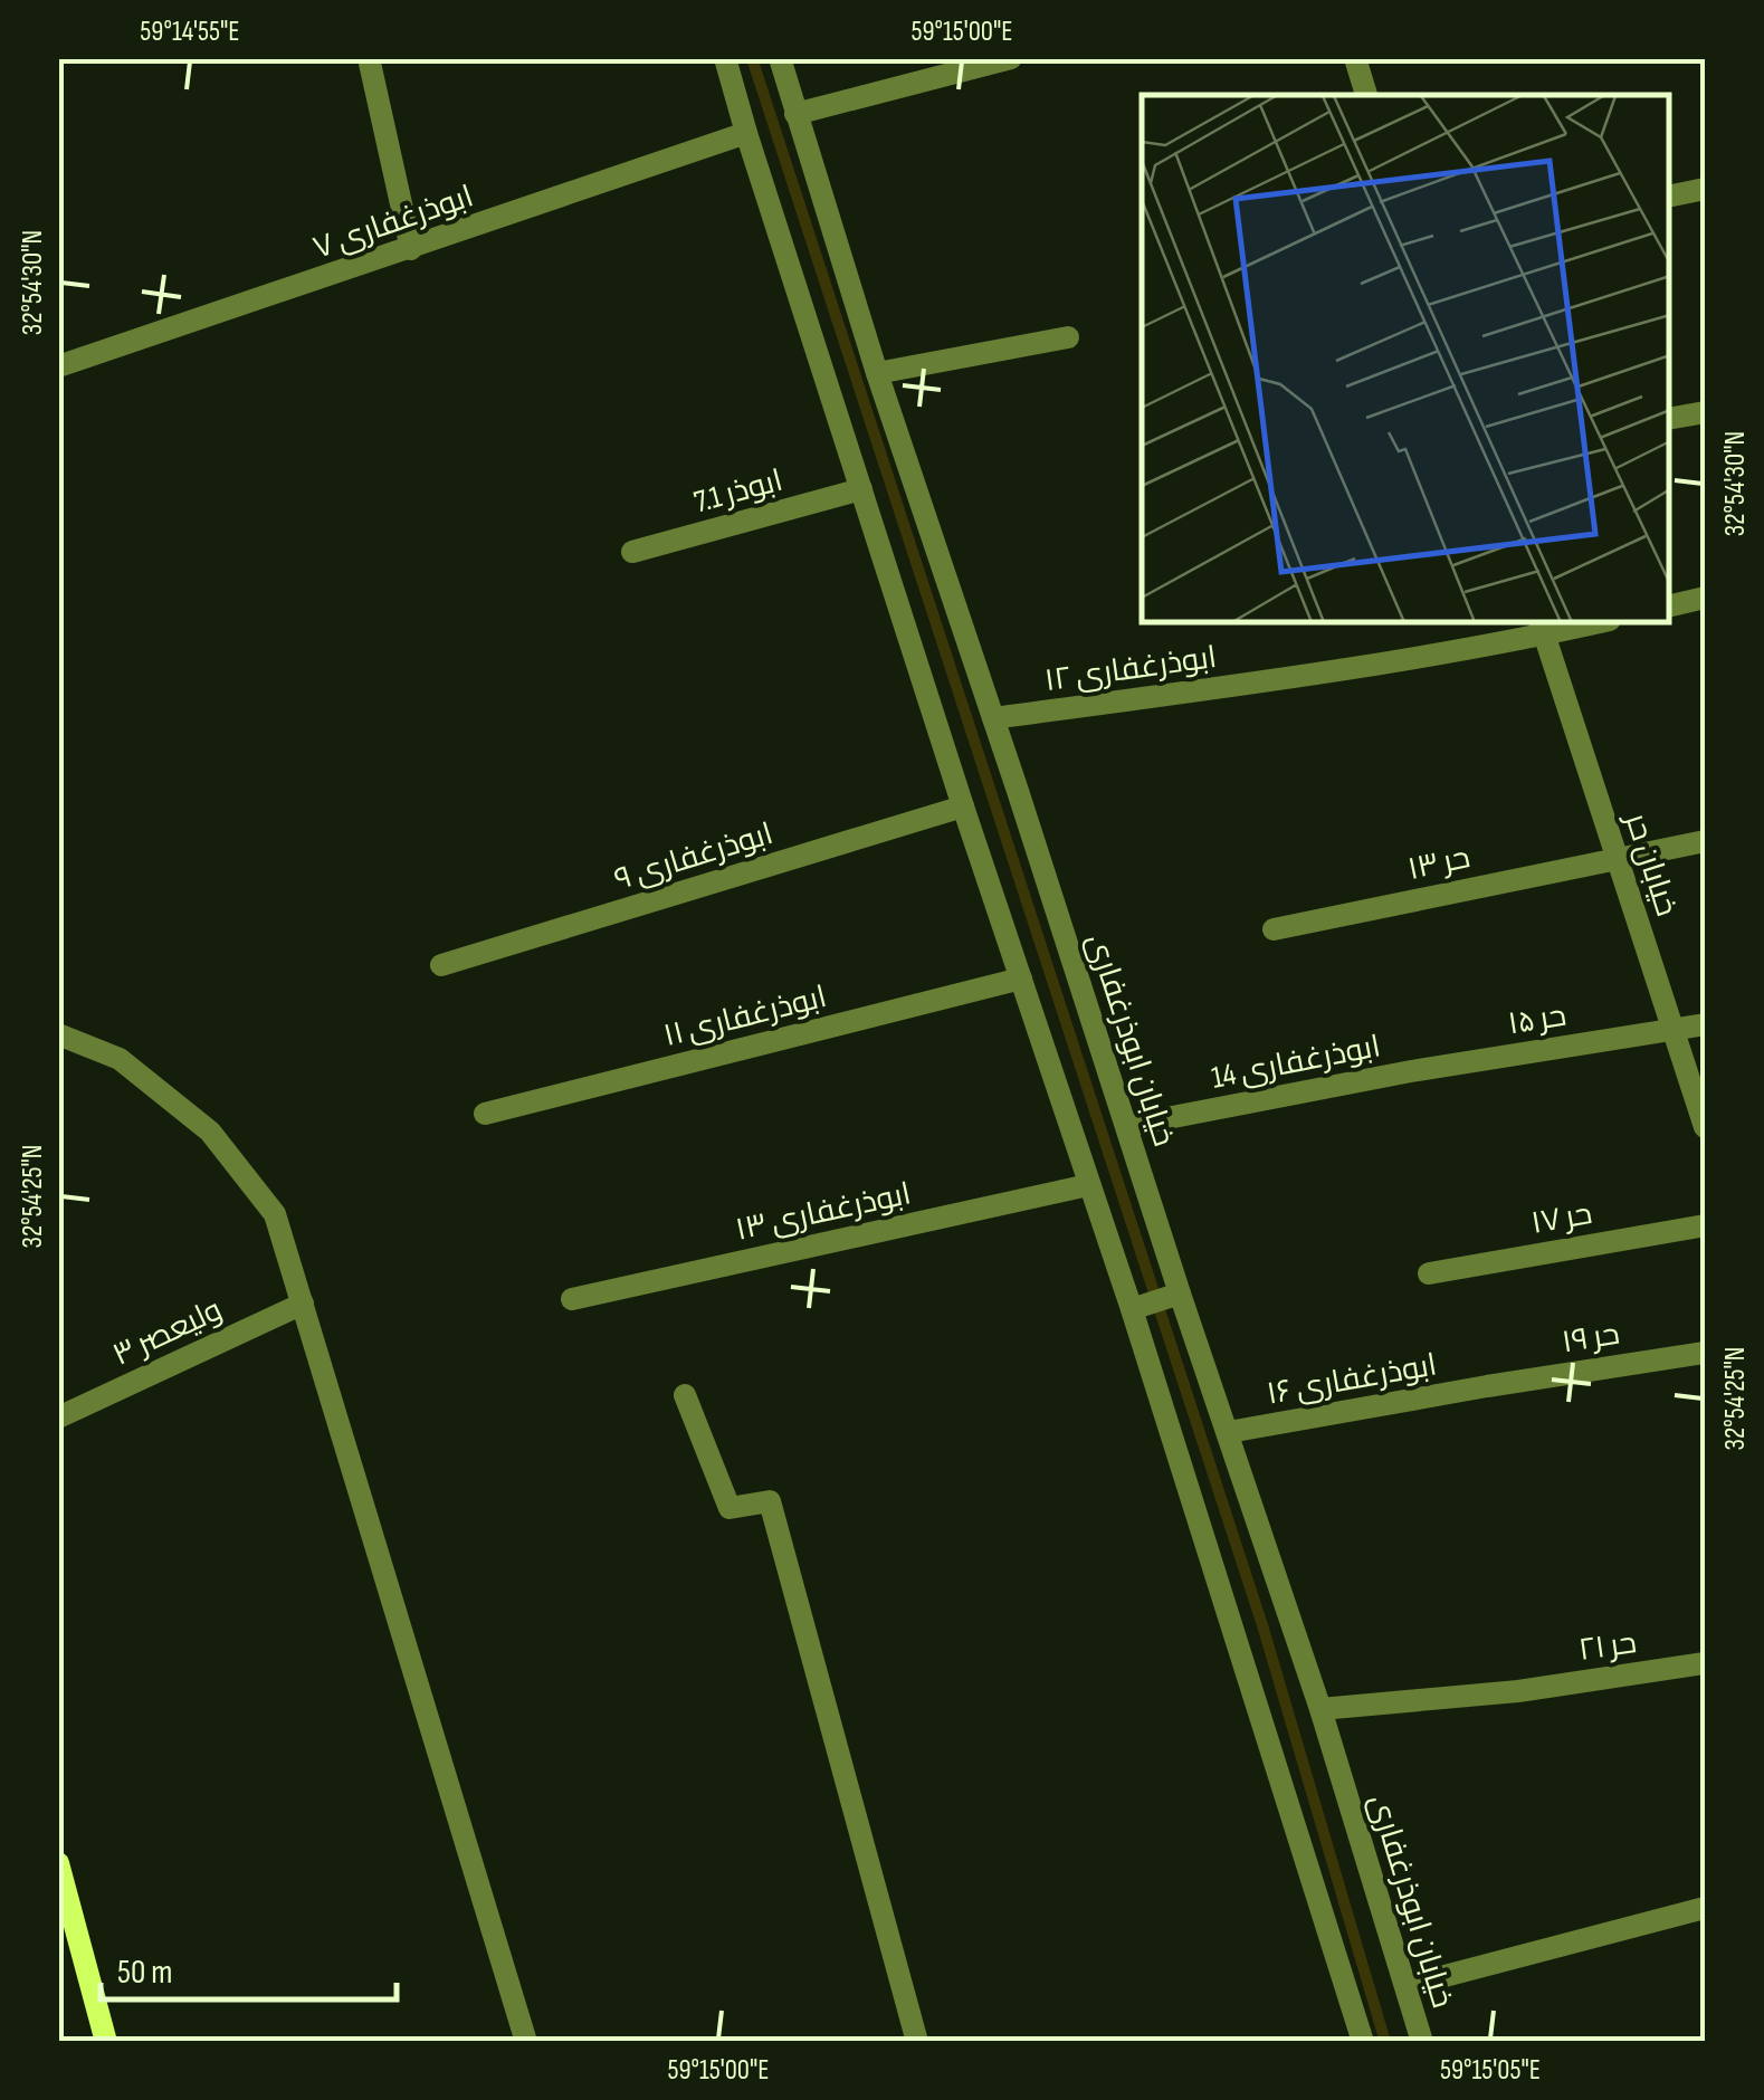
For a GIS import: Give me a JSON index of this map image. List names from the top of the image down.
{
  "streets": {
    "street": [
      "ابوذرغفاری ۷",
      "ابوذر 7.1",
      "ابوذرغفاری ۱۲",
      "ابوذرغفاری ۹",
      "حر ۱۳",
      "خیابان حر",
      "ابوذرغفاری ۱۱",
      "حر ۱۵",
      "خیابان ابوذرغفاری",
      "ابوذرغفاری 14",
      "ابوذرغفاری ۱۳",
      "حر ۱۷",
      "ولیعصر ۳",
      "حر ۱۹",
      "ابوذرغفاری ۱۶",
      "حر ۲۱"
    ]
  },
  "crossings": [
    ["ابوذرغفاری ۱۲", "خیابان حر"],
    ["ابوذرغفاری ۱۲", "خیابان ابوذرغفاری"],
    ["حر ۱۳", "خیابان حر"],
    ["خیابان حر", "حر ۱۵"],
    ["حر ۱۵", "ابوذرغفاری 14"],
    ["خیابان ابوذرغفاری", "ابوذرغفاری 14"],
    ["خیابان ابوذرغفاری", "ابوذرغفاری ۱۶"],
    ["خیابان ابوذرغفاری", "حر ۲۱"],
    ["حر ۱۹", "ابوذرغفاری ۱۶"]
  ],
  "scale_bar": "50 m",
  "coordinates": [
    "59°14'55\"E",
    "59°15'00\"E",
    "32°54'30\"N",
    "32°54'25\"N",
    "59°15'05\"E"
  ]
}
